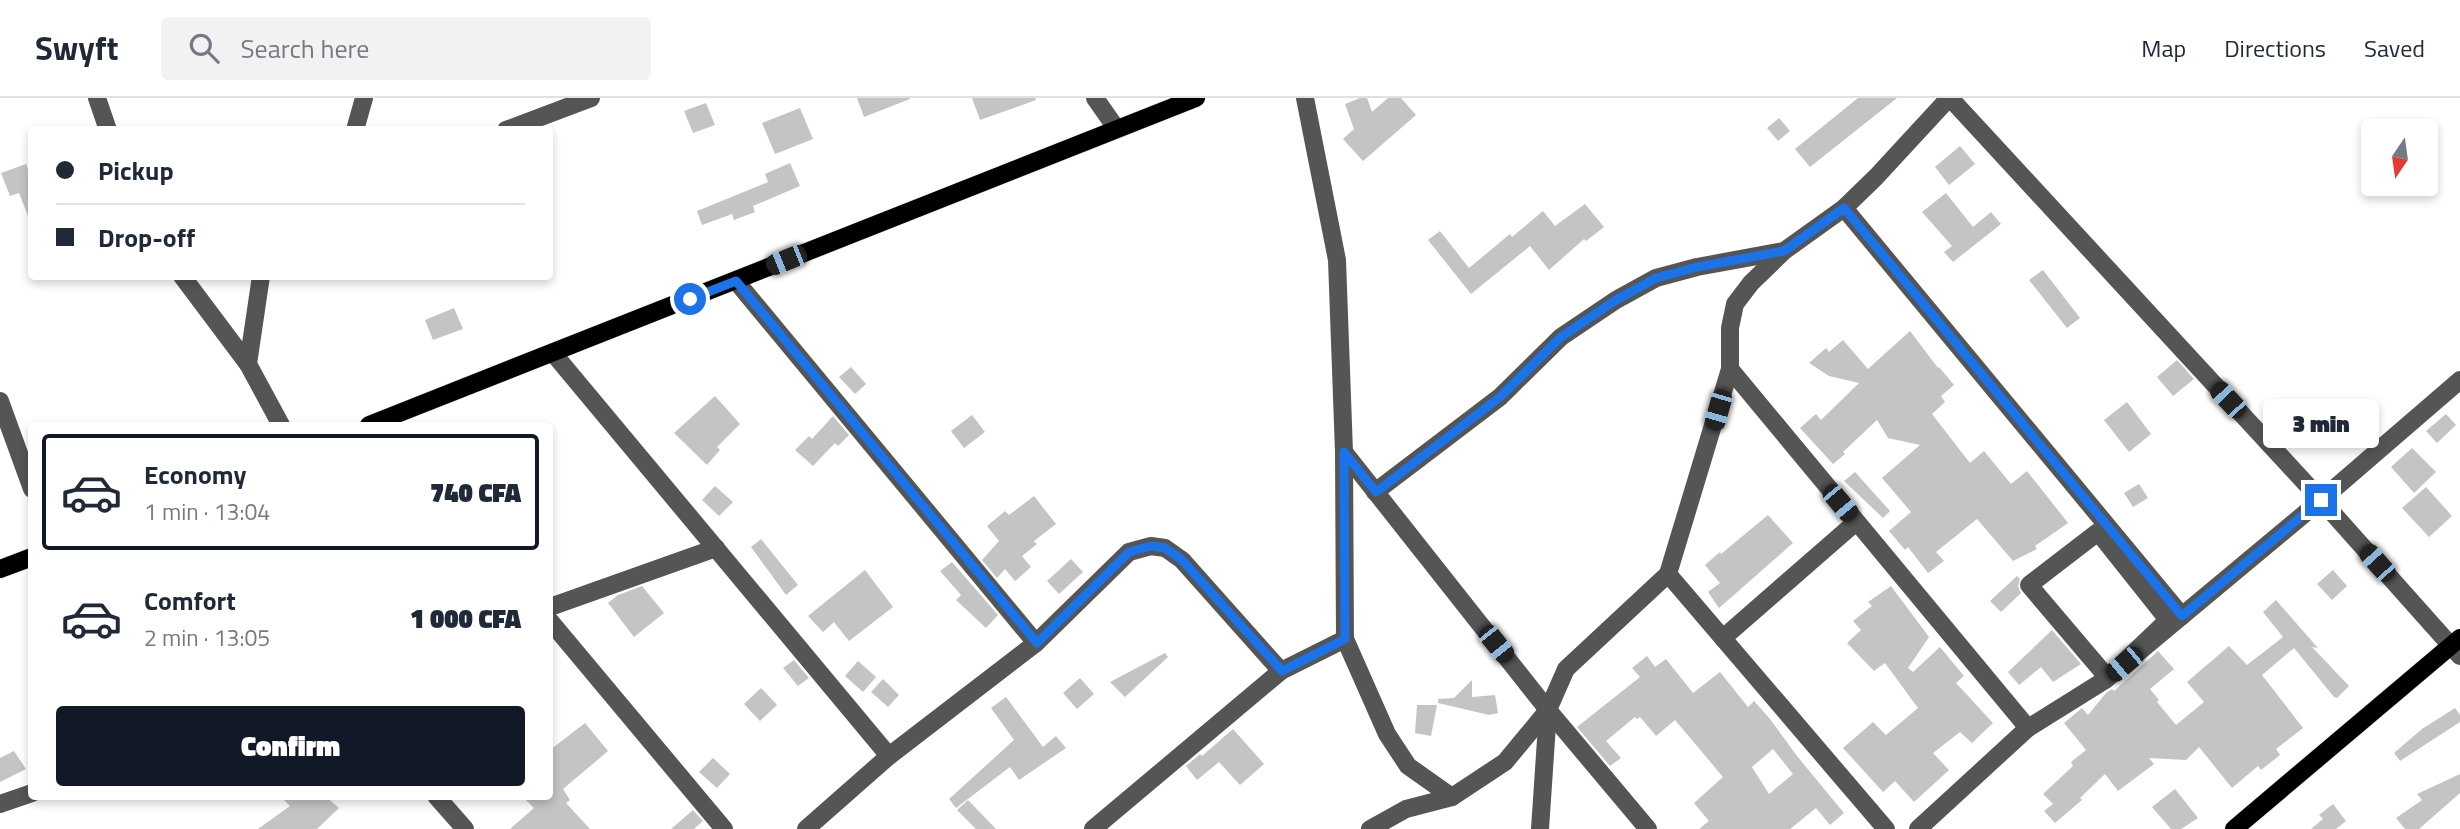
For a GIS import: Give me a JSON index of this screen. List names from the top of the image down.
{
  "north": "bottom",
  "page": {
    "header": "Swyft",
    "search": "Search here",
    "nav": ["Map", "Directions", "Saved"],
    "banner": ["Pickup", "Drop-off"],
    "bubble": "3 min",
    "list": [
      {
        "name": "Economy",
        "note": "1 min · 13:04",
        "value": "740 CFA"
      },
      {
        "name": "Comfort",
        "note": "2 min · 13:05",
        "value": "1 000 CFA"
      }
    ],
    "buttons": "Confirm"
  }
}
